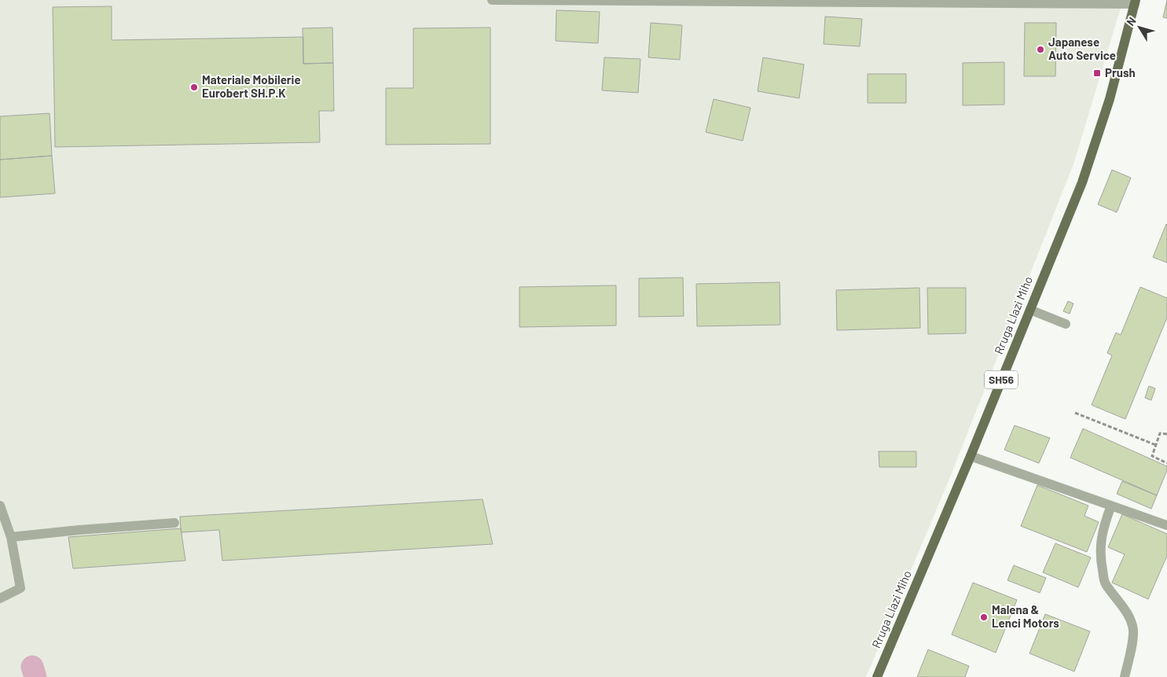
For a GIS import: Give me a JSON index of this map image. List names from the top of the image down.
{
  "streets": {
    "main road": ["Rruga Llazi Miho", "SH56"]
  },
  "places": {
    "other": ["Japanese Auto Service", "Materiale Mobilerie Eurobert SH.P.K", "Malena & Lenci Motors"],
    "transit": ["Prush"]
  },
  "north": "top left"
}
